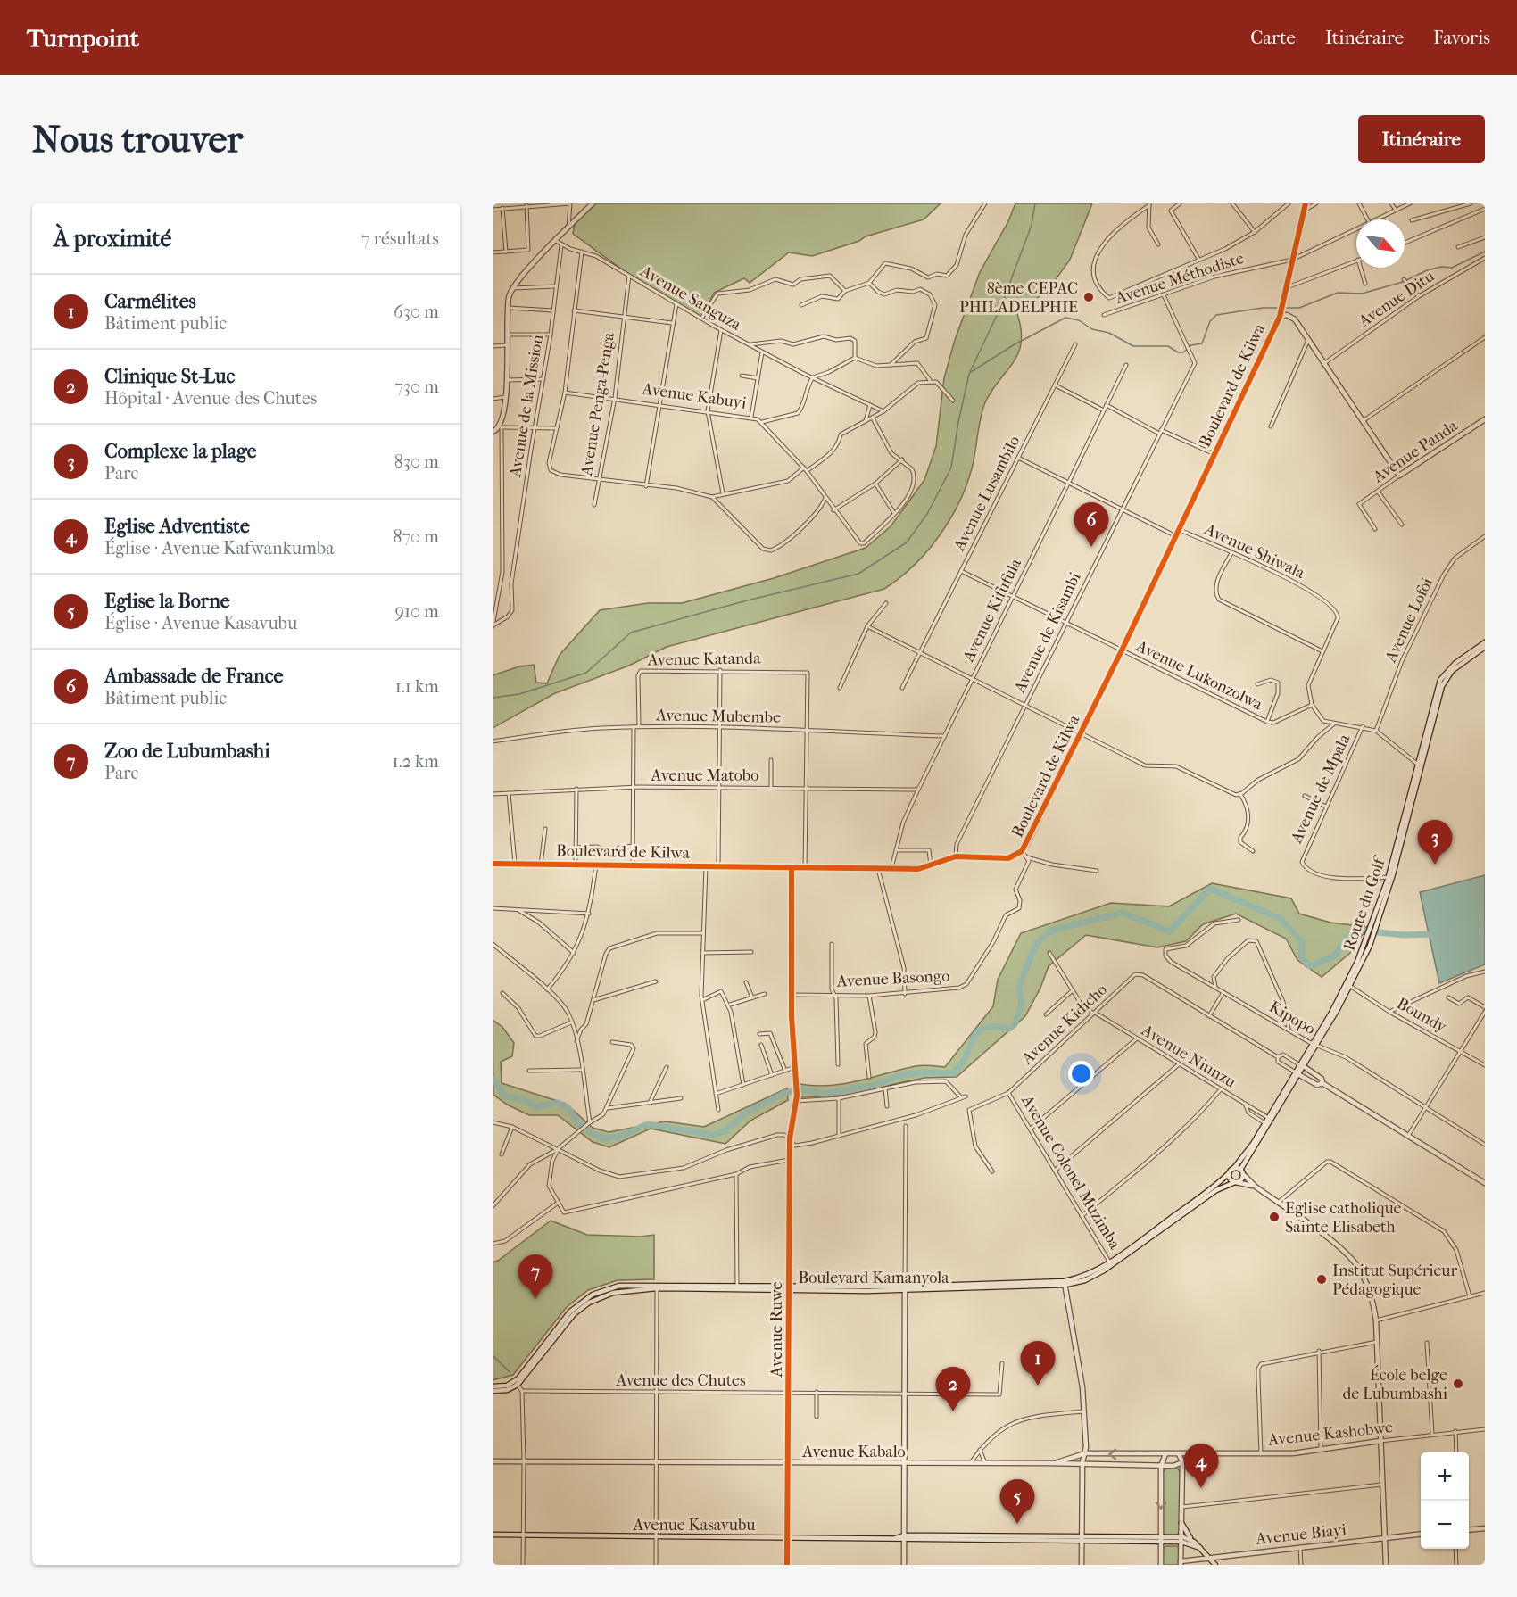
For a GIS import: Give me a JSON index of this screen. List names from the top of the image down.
{
  "streets": {
    "street": [
      "Avenue Méthodiste",
      "Avenue Sanguza",
      "Avenue Ditu",
      "Boulevard de Kilwa",
      "Avenue Kabuyi",
      "Avenue Penga-Penga",
      "Avenue de la Mission",
      "Avenue Panda",
      "Avenue Lusambilo",
      "Avenue Shiwala",
      "Avenue Kifufula",
      "Avenue Lofoi",
      "Avenue de Kisambi",
      "Avenue Katanda",
      "Avenue Lukonzolwa",
      "Avenue Mubembe",
      "Avenue Matobo",
      "Avenue de Mpala",
      "Route du Golf",
      "Avenue Basongo",
      "Boundy",
      "Kipopo",
      "Avenue Kidicho",
      "Avenue Niunzu",
      "Avenue Colonel Muzimba",
      "Boulevard Kamanyola",
      "Avenue Ruwe",
      "Avenue des Chutes",
      "Avenue Kashobwe",
      "Avenue Kabalo",
      "Avenue Kasavubu",
      "Avenue Biayi"
    ]
  },
  "crossings": [
    ["Avenue Méthodiste", "Avenue de Kisambi"],
    ["Avenue Sanguza", "Avenue Penga-Penga"],
    ["Avenue Sanguza", "Avenue de la Mission"],
    ["Boulevard de Kilwa", "Avenue Shiwala"],
    ["Boulevard de Kilwa", "Avenue Kifufula"],
    ["Boulevard de Kilwa", "Avenue de Kisambi"],
    ["Boulevard de Kilwa", "Avenue Lukonzolwa"],
    ["Avenue Kabuyi", "Avenue Penga-Penga"],
    ["Avenue Lusambilo", "Avenue Lukonzolwa"],
    ["Avenue Shiwala", "Avenue Lukonzolwa"],
    ["Avenue Kifufula", "Avenue Lukonzolwa"],
    ["Avenue Kifufula", "Avenue Mubembe"],
    ["Avenue Kifufula", "Avenue Matobo"],
    ["Avenue de Kisambi", "Avenue Lukonzolwa"],
    ["Avenue Katanda", "Avenue Mubembe"],
    ["Avenue de Mpala", "Route du Golf"],
    ["Route du Golf", "Boundy"],
    ["Route du Golf", "Kipopo"],
    ["Route du Golf", "Avenue Niunzu"],
    ["Route du Golf", "Boulevard Kamanyola"],
    ["Avenue Kidicho", "Avenue Niunzu"],
    ["Avenue Kidicho", "Avenue Colonel Muzimba"],
    ["Avenue Colonel Muzimba", "Boulevard Kamanyola"],
    ["Boulevard Kamanyola", "Avenue Ruwe"],
    ["Avenue Ruwe", "Avenue des Chutes"],
    ["Avenue Ruwe", "Avenue Kabalo"],
    ["Avenue Ruwe", "Avenue Kasavubu"]
  ],
  "places": [
    "8ème CEPAC PHILADELPHIE",
    "Eglise catholique Sainte Elisabeth",
    "Institut Supérieur Pédagogique",
    "École belge de Lubumbashi"
  ],
  "north": "bottom right",
  "page": {
    "header": "Turnpoint",
    "nav": ["Carte", "Itinéraire", "Favoris"],
    "buttons": "Itinéraire",
    "title": "Nous trouver",
    "heading": ["À proximité", "7 résultats"],
    "list": [
      {
        "mark": "1",
        "name": "Carmélites",
        "note": "Bâtiment public",
        "value": "630 m"
      },
      {
        "mark": "2",
        "name": "Clinique St-Luc",
        "note": "Hôpital · Avenue des Chutes",
        "value": "730 m"
      },
      {
        "mark": "3",
        "name": "Complexe la plage",
        "note": "Parc",
        "value": "830 m"
      },
      {
        "mark": "4",
        "name": "Eglise Adventiste",
        "note": "Église · Avenue Kafwankumba",
        "value": "870 m"
      },
      {
        "mark": "5",
        "name": "Eglise la Borne",
        "note": "Église · Avenue Kasavubu",
        "value": "910 m"
      },
      {
        "mark": "6",
        "name": "Ambassade de France",
        "note": "Bâtiment public",
        "value": "1.1 km"
      },
      {
        "mark": "7",
        "name": "Zoo de Lubumbashi",
        "note": "Parc",
        "value": "1.2 km"
      }
    ],
    "pins": [
      "6",
      "3",
      "7",
      "1",
      "2",
      "4",
      "5"
    ],
    "map_buttons": ["+", "−"]
  }
}
